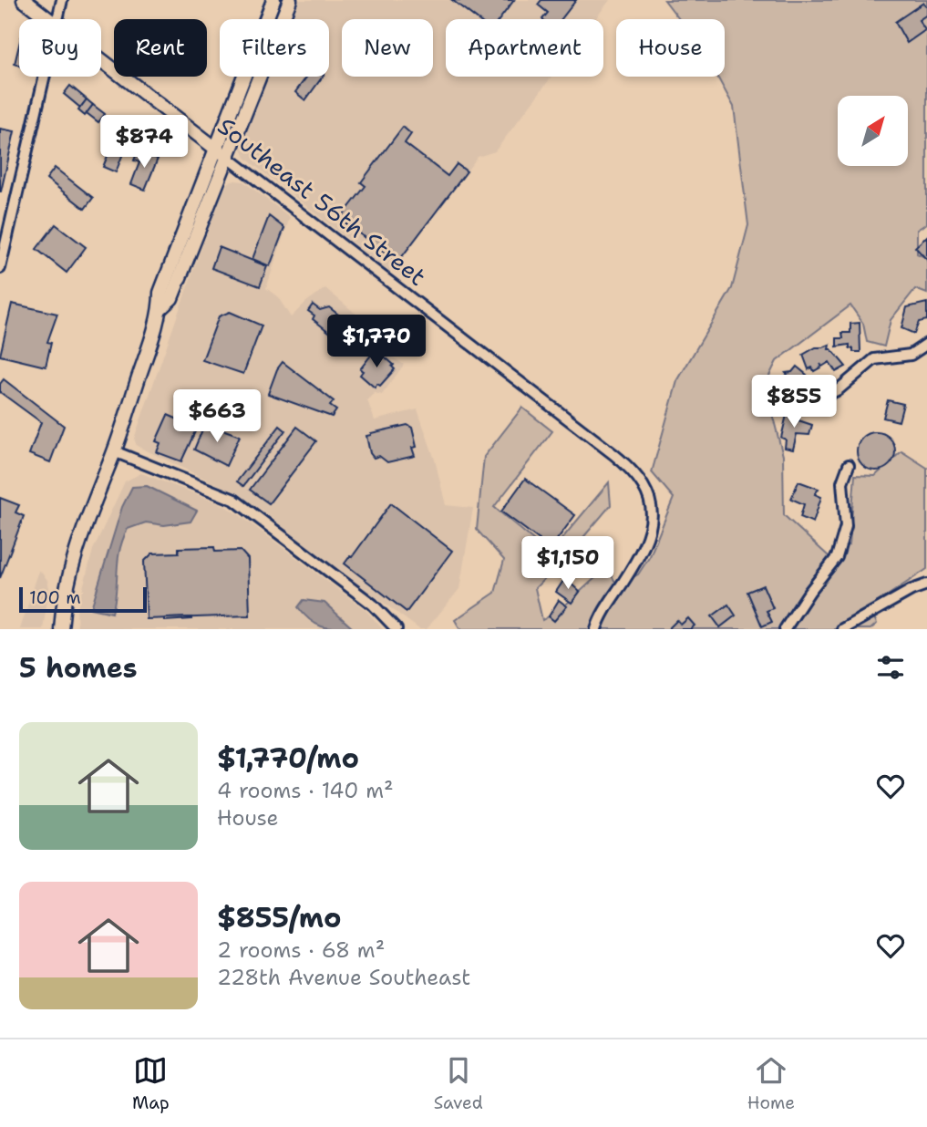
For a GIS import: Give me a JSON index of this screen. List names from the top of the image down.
{
  "streets": {
    "main road": ["Southeast 56th Street"]
  },
  "scale_bar": "100 m",
  "north": "top right",
  "page": {
    "chip": [
      "Buy",
      "Rent",
      "Filters",
      "New",
      "Apartment",
      "House"
    ],
    "price": [
      "$874",
      "$1,770",
      "$855",
      "$663",
      "$1,150"
    ],
    "scale": "100 m",
    "heading": "5 homes",
    "list": [
      {
        "name": "$1,770/mo",
        "note": "4 rooms · 140 m² · House"
      },
      {
        "name": "$855/mo",
        "note": "2 rooms · 68 m² · 228th Avenue Southeast"
      }
    ],
    "tabs": ["Map", "Saved", "Home"]
  }
}
